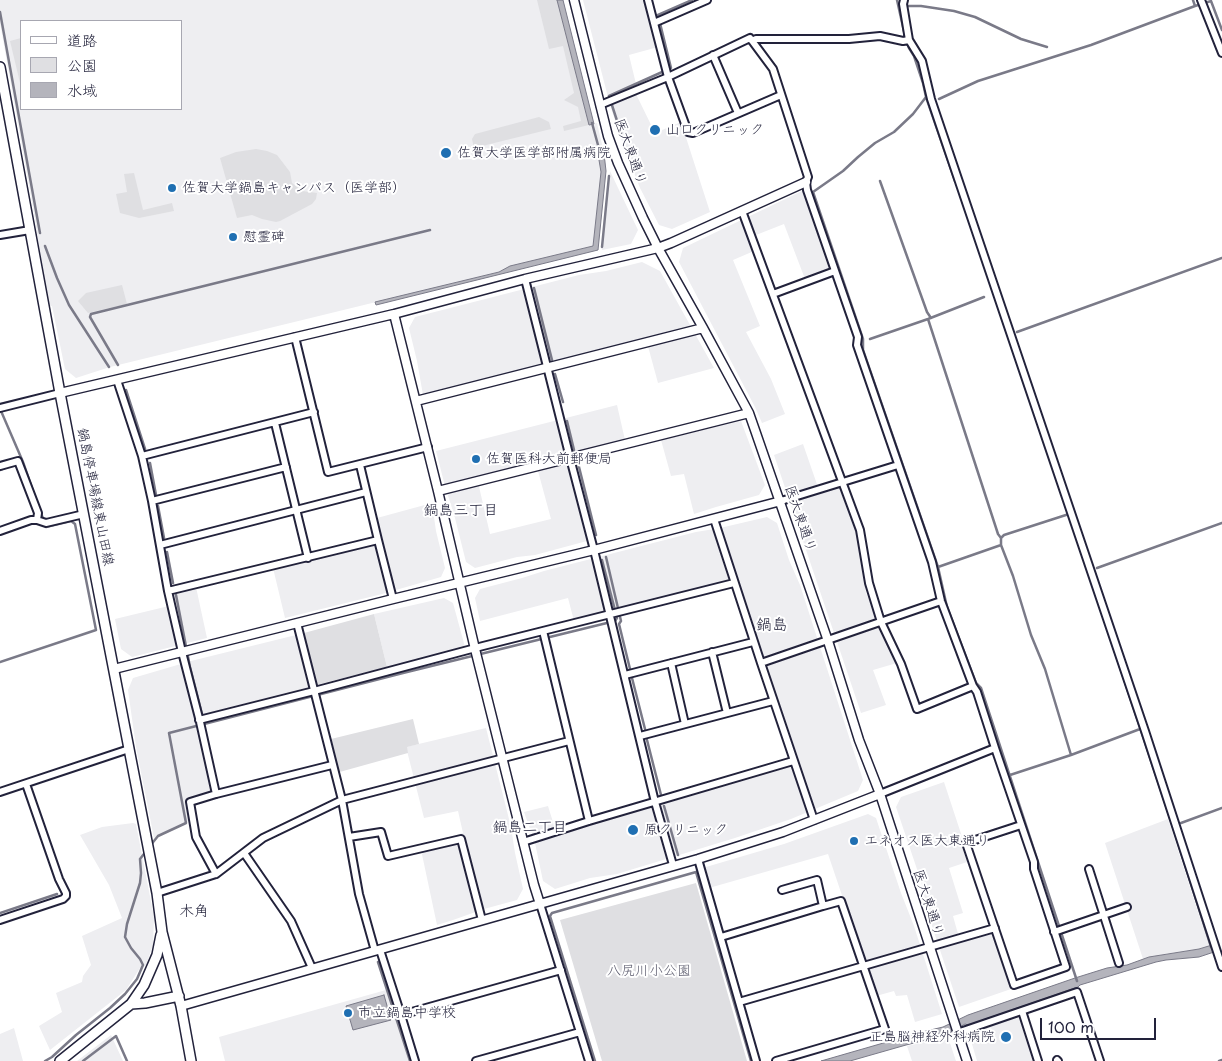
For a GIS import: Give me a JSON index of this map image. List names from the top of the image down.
{
  "streets": {
    "main road": ["鍋島停車場線東山田線"],
    "street": ["医大東通り"]
  },
  "districts": [
    "鍋島三丁目",
    "鍋島",
    "鍋島二丁目",
    "木角"
  ],
  "parks": ["八尻川小公園"],
  "places": [
    "山口クリニック",
    "佐賀大学医学部附属病院",
    "佐賀大学鍋島キャンパス（医学部）",
    "慰霊碑",
    "佐賀医科大前郵便局",
    "原クリニック",
    "エネオス医大東通り",
    "市立鍋島中学校",
    "正島脳神経外科病院"
  ],
  "legend": ["道路", "公園", "水域"],
  "scale_bar": "100 m"
}
